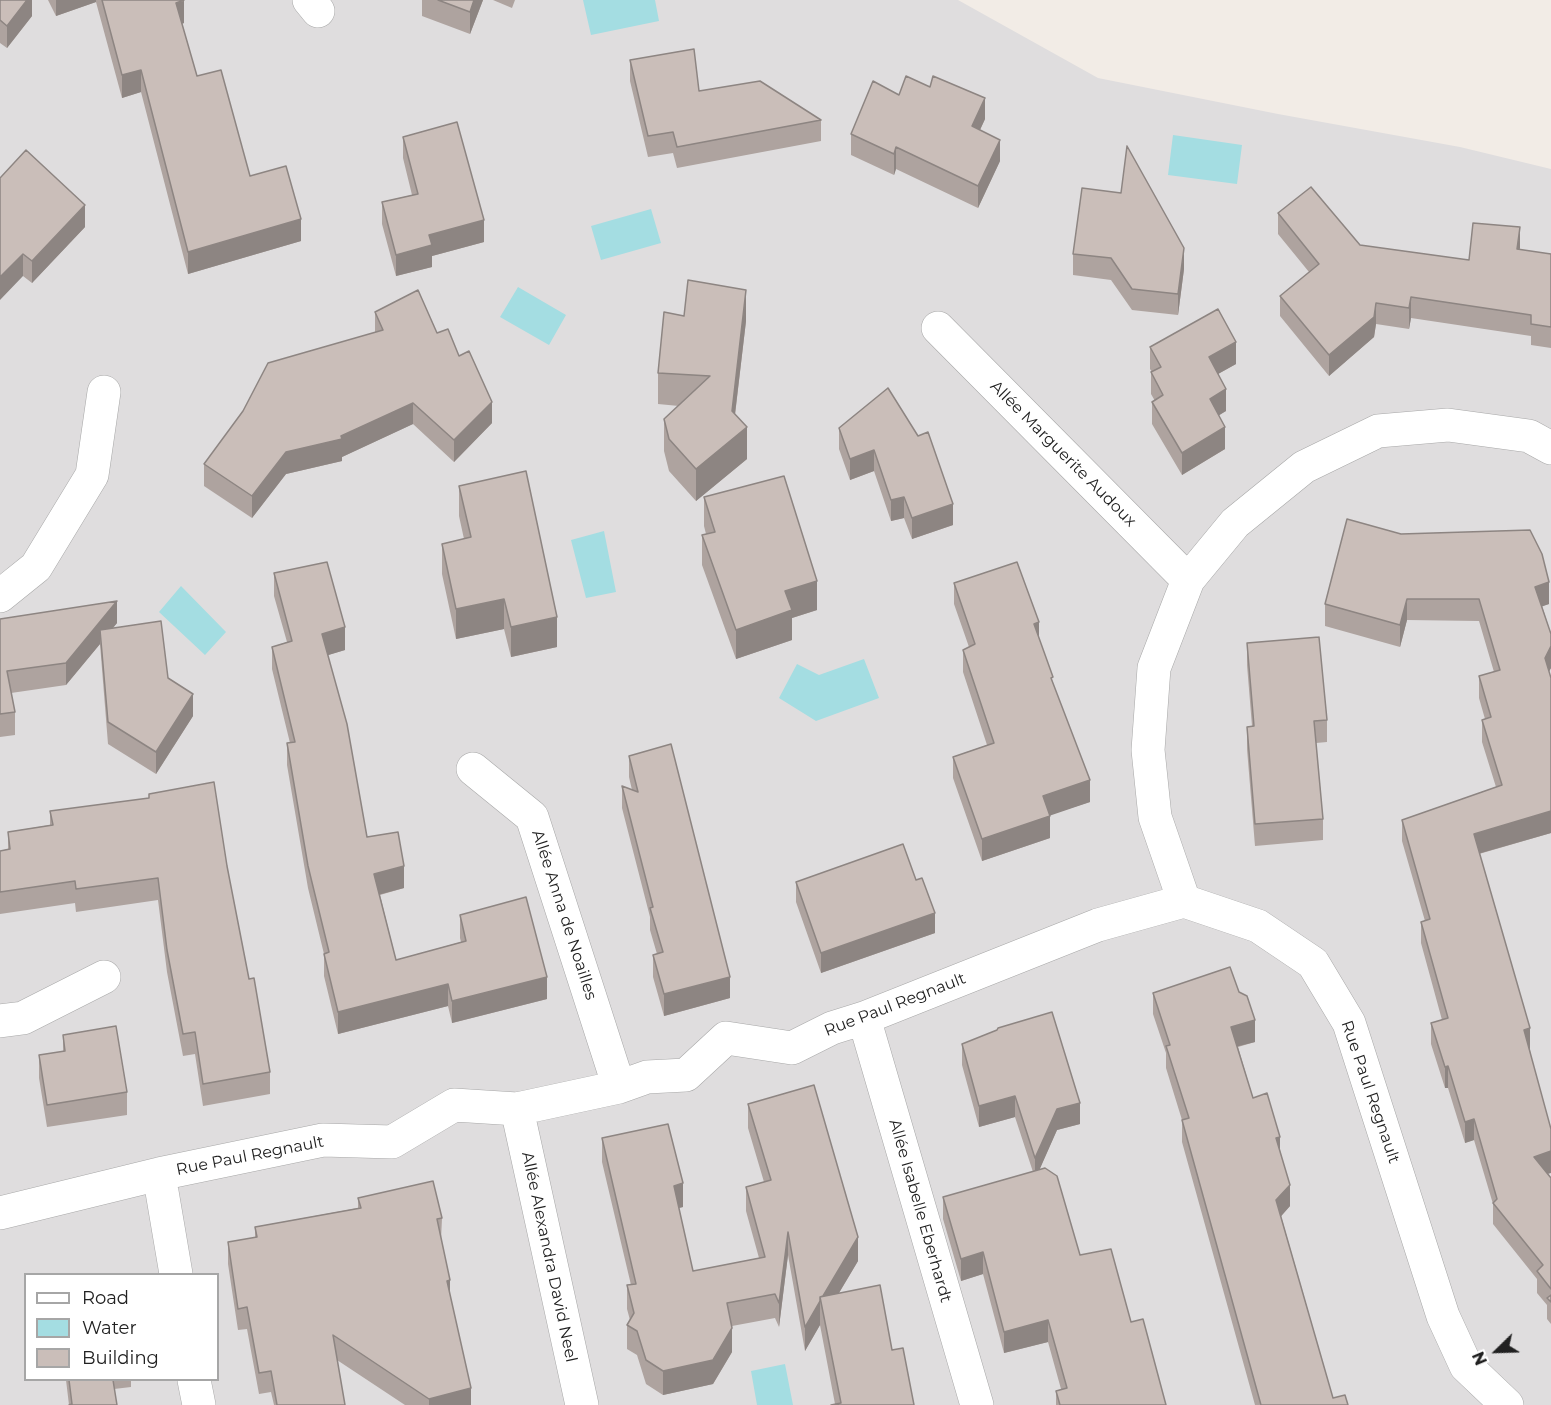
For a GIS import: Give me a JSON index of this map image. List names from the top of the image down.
{
  "streets": {
    "street": [
      "Allée Marguerite Audoux",
      "Allée Anna de Noailles",
      "Rue Paul Regnault",
      "Allée Isabelle Eberhardt",
      "Allée Alexandra David Neel"
    ]
  },
  "crossings": [
    ["Allée Anna de Noailles", "Rue Paul Regnault"],
    ["Rue Paul Regnault", "Allée Isabelle Eberhardt"],
    ["Rue Paul Regnault", "Allée Alexandra David Neel"]
  ],
  "legend": ["Road", "Water", "Building"],
  "north": "bottom left"
}
